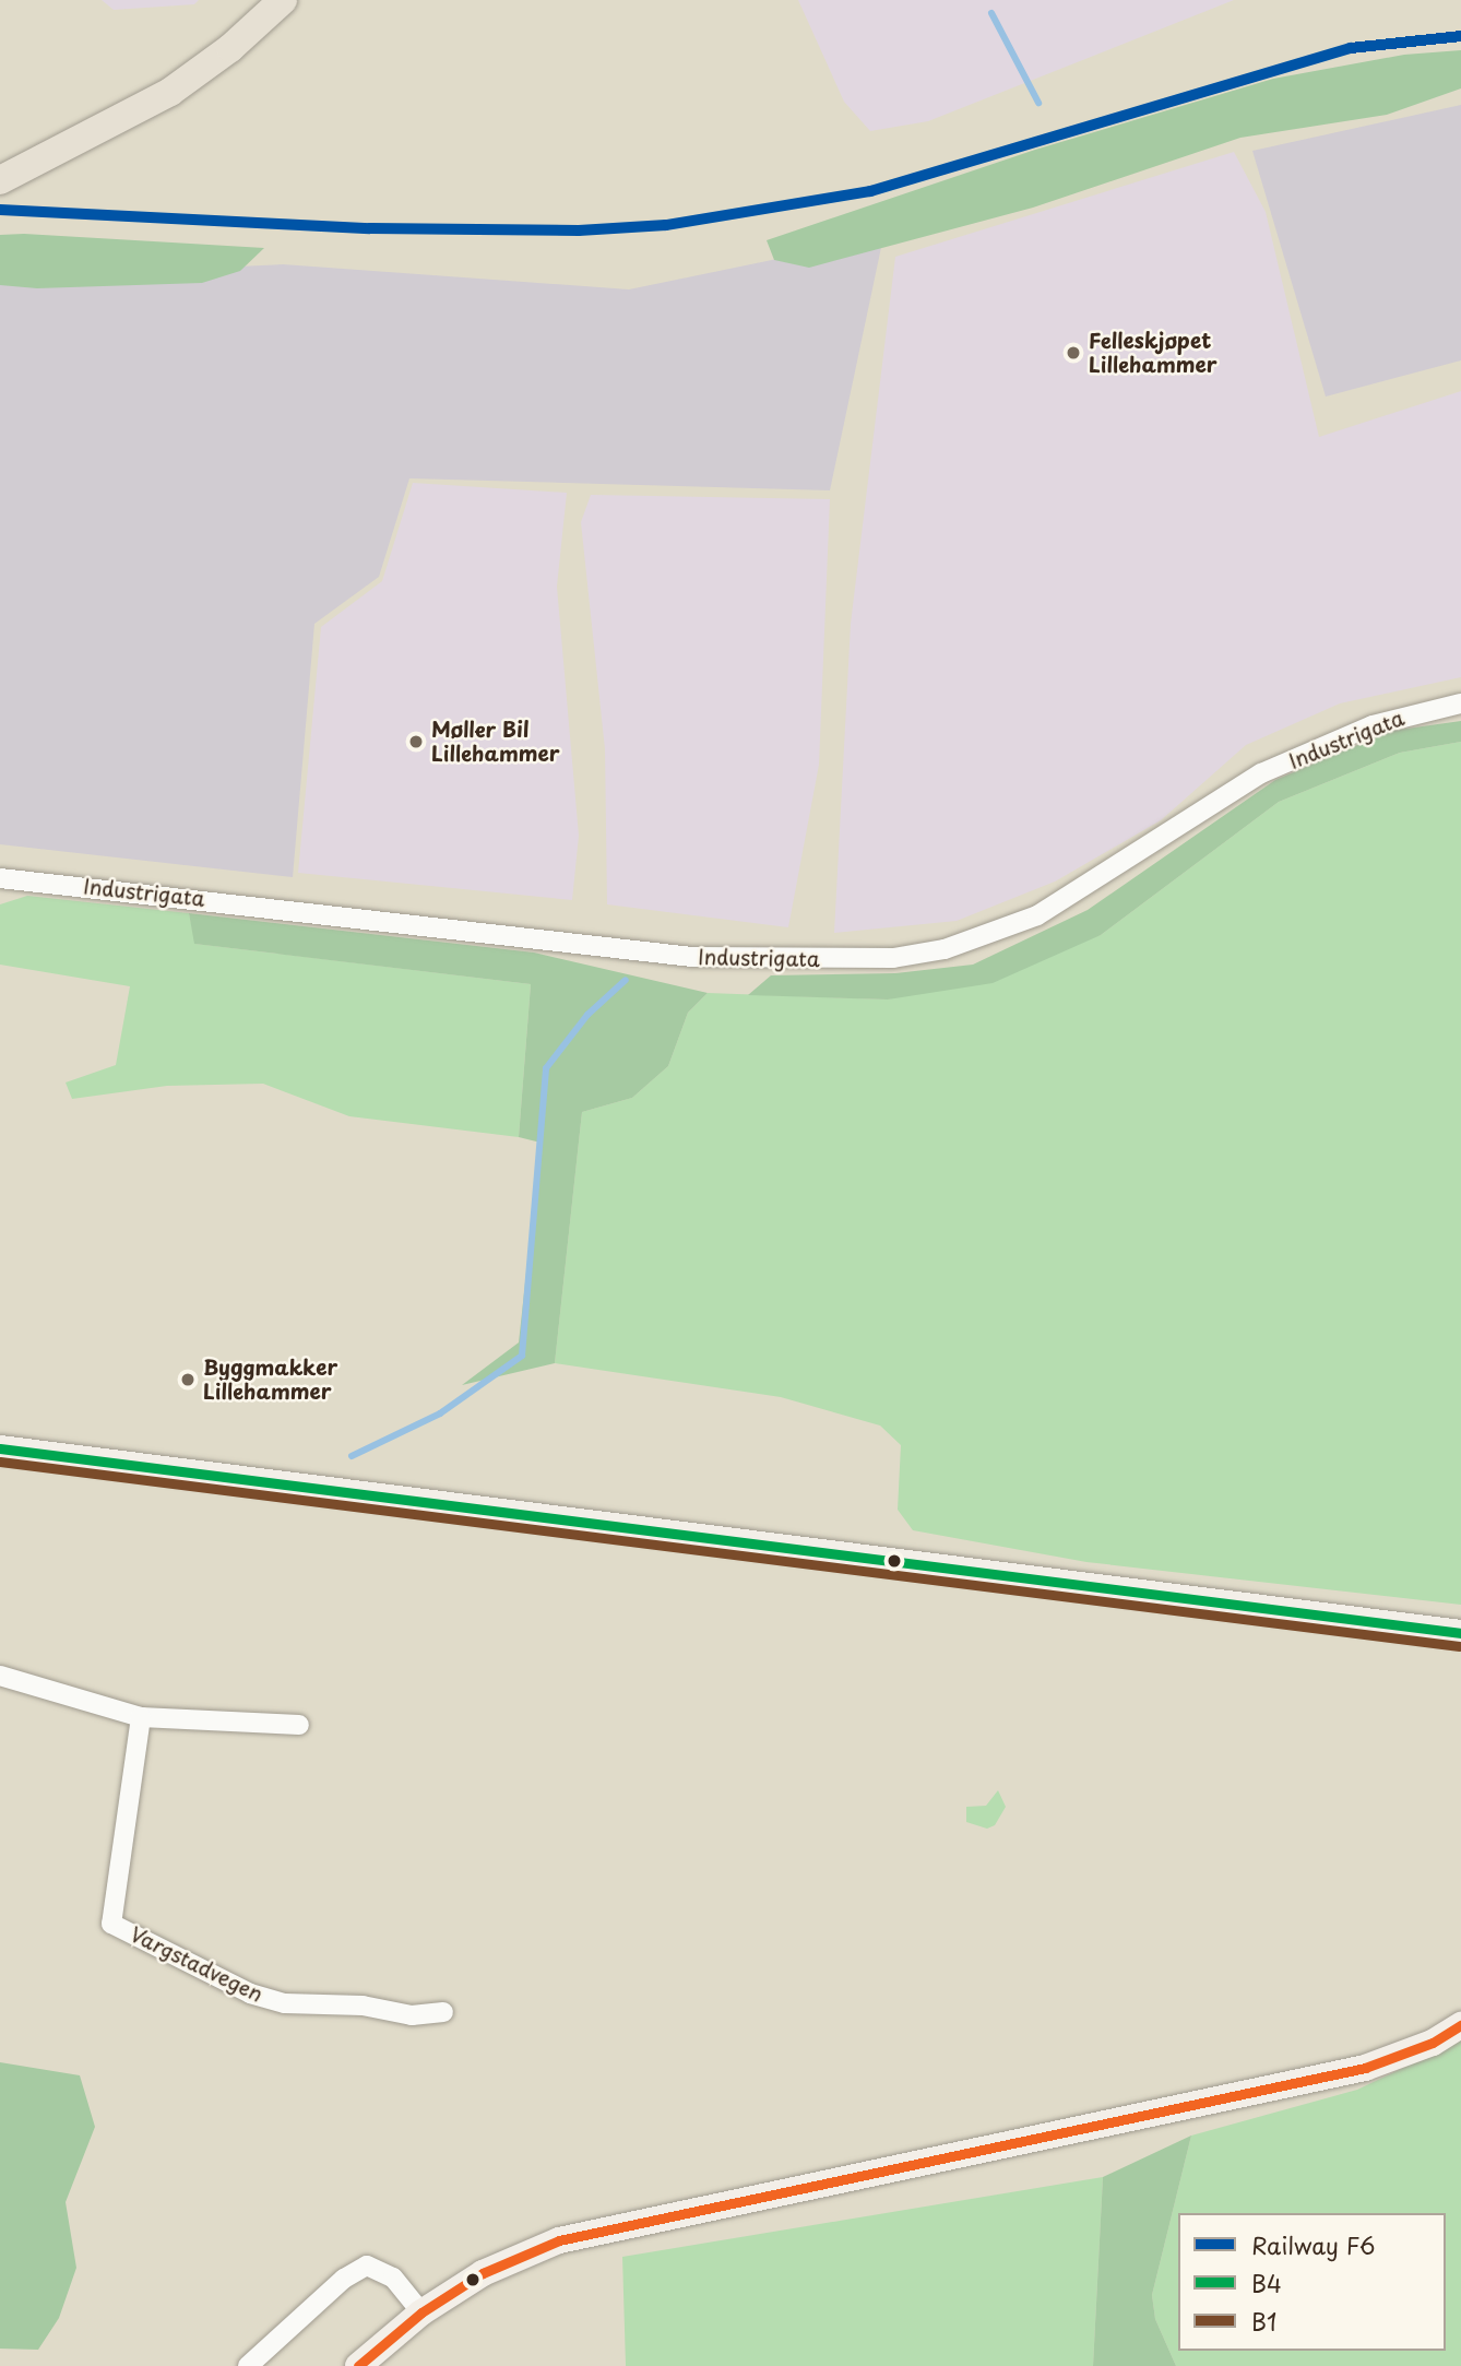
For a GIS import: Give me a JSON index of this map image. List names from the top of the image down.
{
  "streets": {
    "street": ["Industrigata", "Vargstadvegen"]
  },
  "places": ["Felleskjøpet Lillehammer", "Møller Bil Lillehammer", "Byggmakker Lillehammer"],
  "lines": ["rail line F6", "transit line B4", "transit line B1"],
  "legend": ["Railway F6", "B4", "B1"]
}
